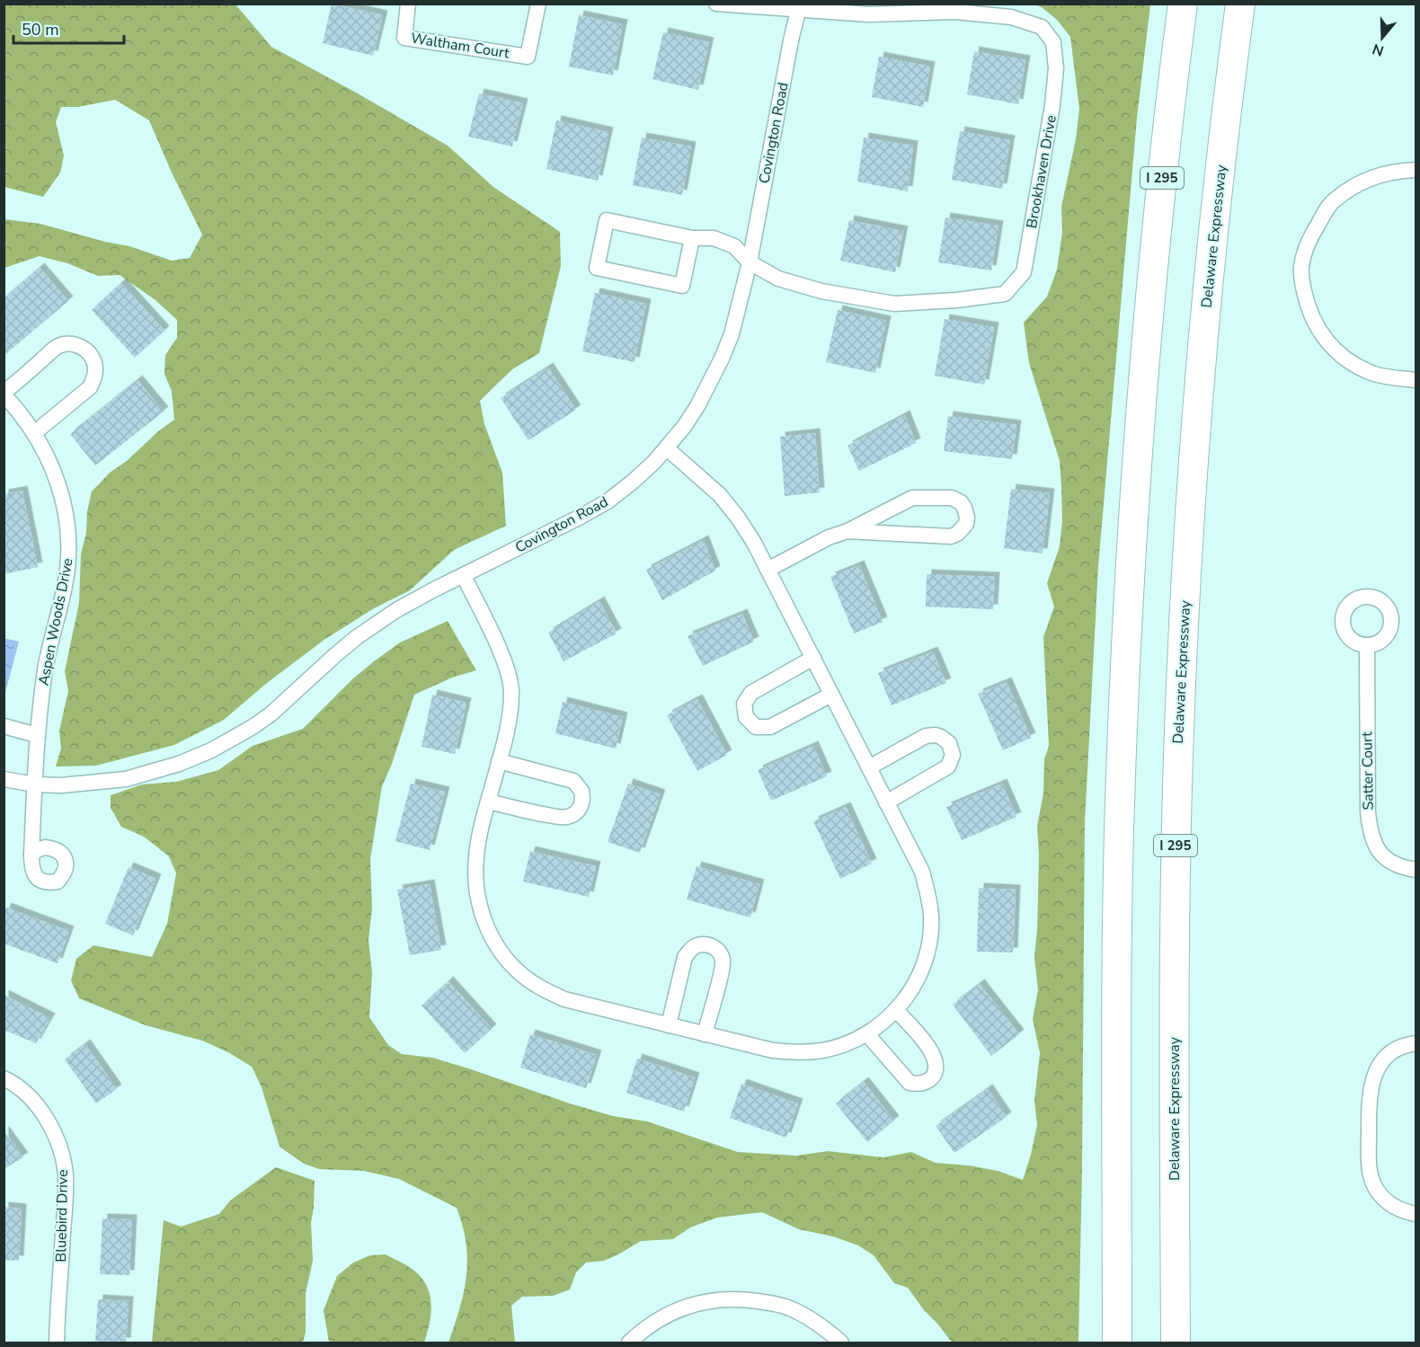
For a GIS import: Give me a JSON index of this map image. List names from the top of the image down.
{
  "streets": {
    "highway": ["I 295", "Delaware Expressway"],
    "street": [
      "Waltham Court",
      "Covington Road",
      "Brookhaven Drive",
      "Aspen Woods Drive",
      "Satter Court",
      "Bluebird Drive"
    ]
  },
  "crossings": [
    ["Covington Road", "Brookhaven Drive"],
    ["Covington Road", "Aspen Woods Drive"]
  ],
  "scale_bar": "50 m",
  "north": "bottom"
}
